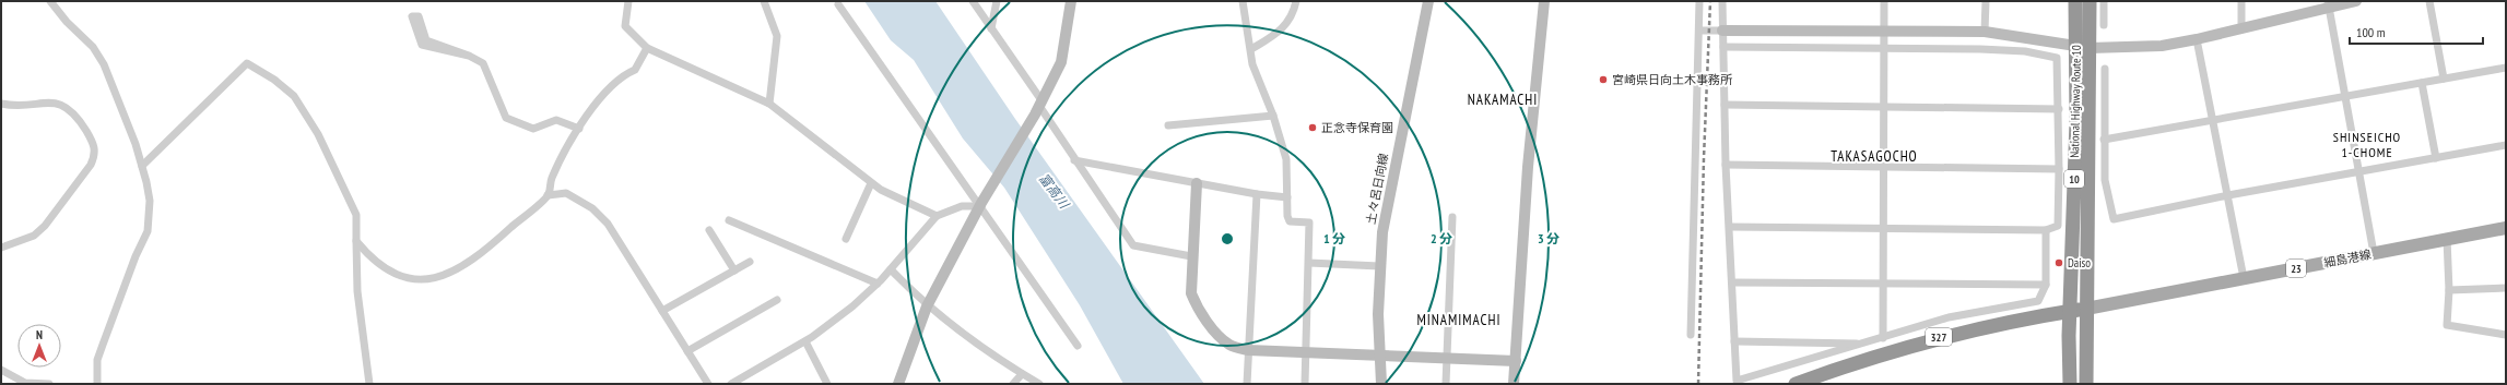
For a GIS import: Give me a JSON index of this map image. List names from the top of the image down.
{
  "streets": {
    "highway": ["National Highway Route 10", "10", "327"],
    "main road": ["細島港線", "23"],
    "street": ["土々呂日向線"]
  },
  "crossings": [
    ["National Highway Route 10", "細島港線"],
    ["National Highway Route 10", "327"],
    ["細島港線", "327"]
  ],
  "districts": [
    "NAKAMACHI",
    "SHINSEICHO 1-CHOME",
    "TAKASAGOCHO",
    "MINAMIMACHI"
  ],
  "water": ["富高川"],
  "places": ["宮崎県日向土木事務所", "正念寺保育園", "Daiso"],
  "scale_bar": "100 m",
  "north": "top",
  "rings": ["1 分", "2 分", "3 分"]
}
